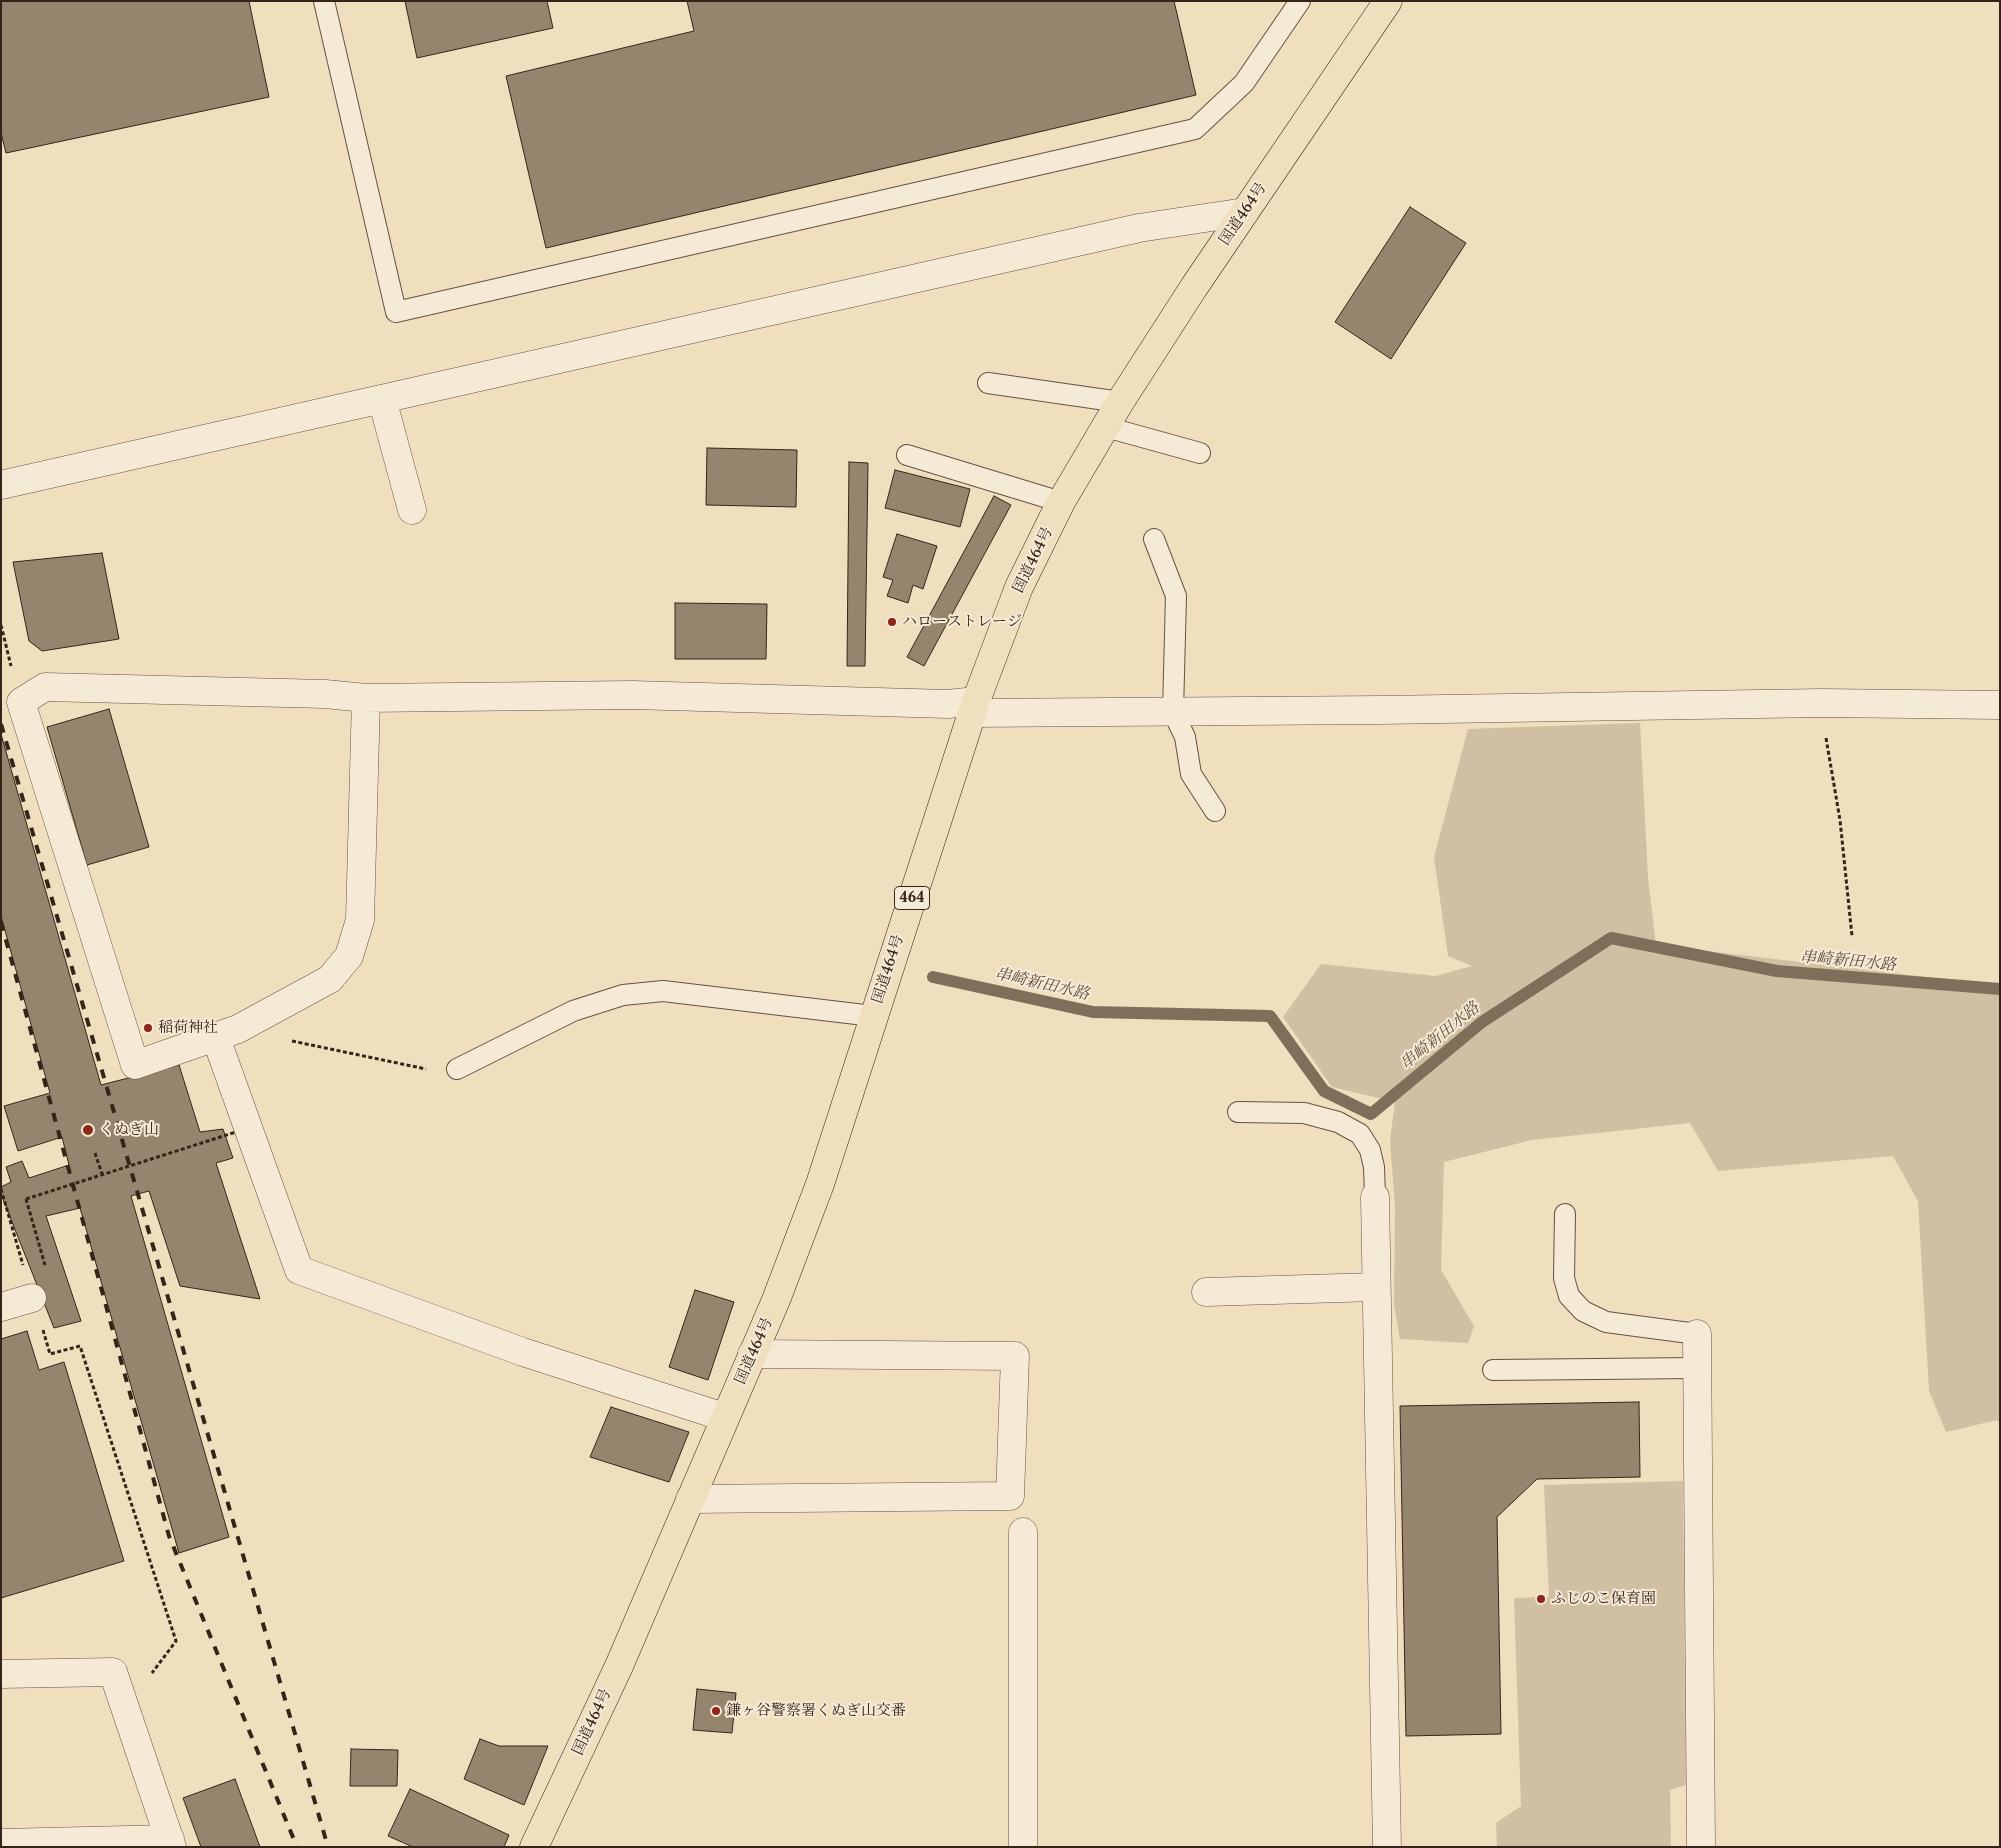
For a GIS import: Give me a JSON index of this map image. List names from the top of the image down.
{
  "streets": {
    "highway": ["国道464号", "464"]
  },
  "water": ["串崎新田水路"],
  "places": [
    "ハローストレージ",
    "稲荷神社",
    "くぬぎ山",
    "ふじのこ保育園",
    "鎌ヶ谷警察署くぬぎ山交番"
  ]
}
